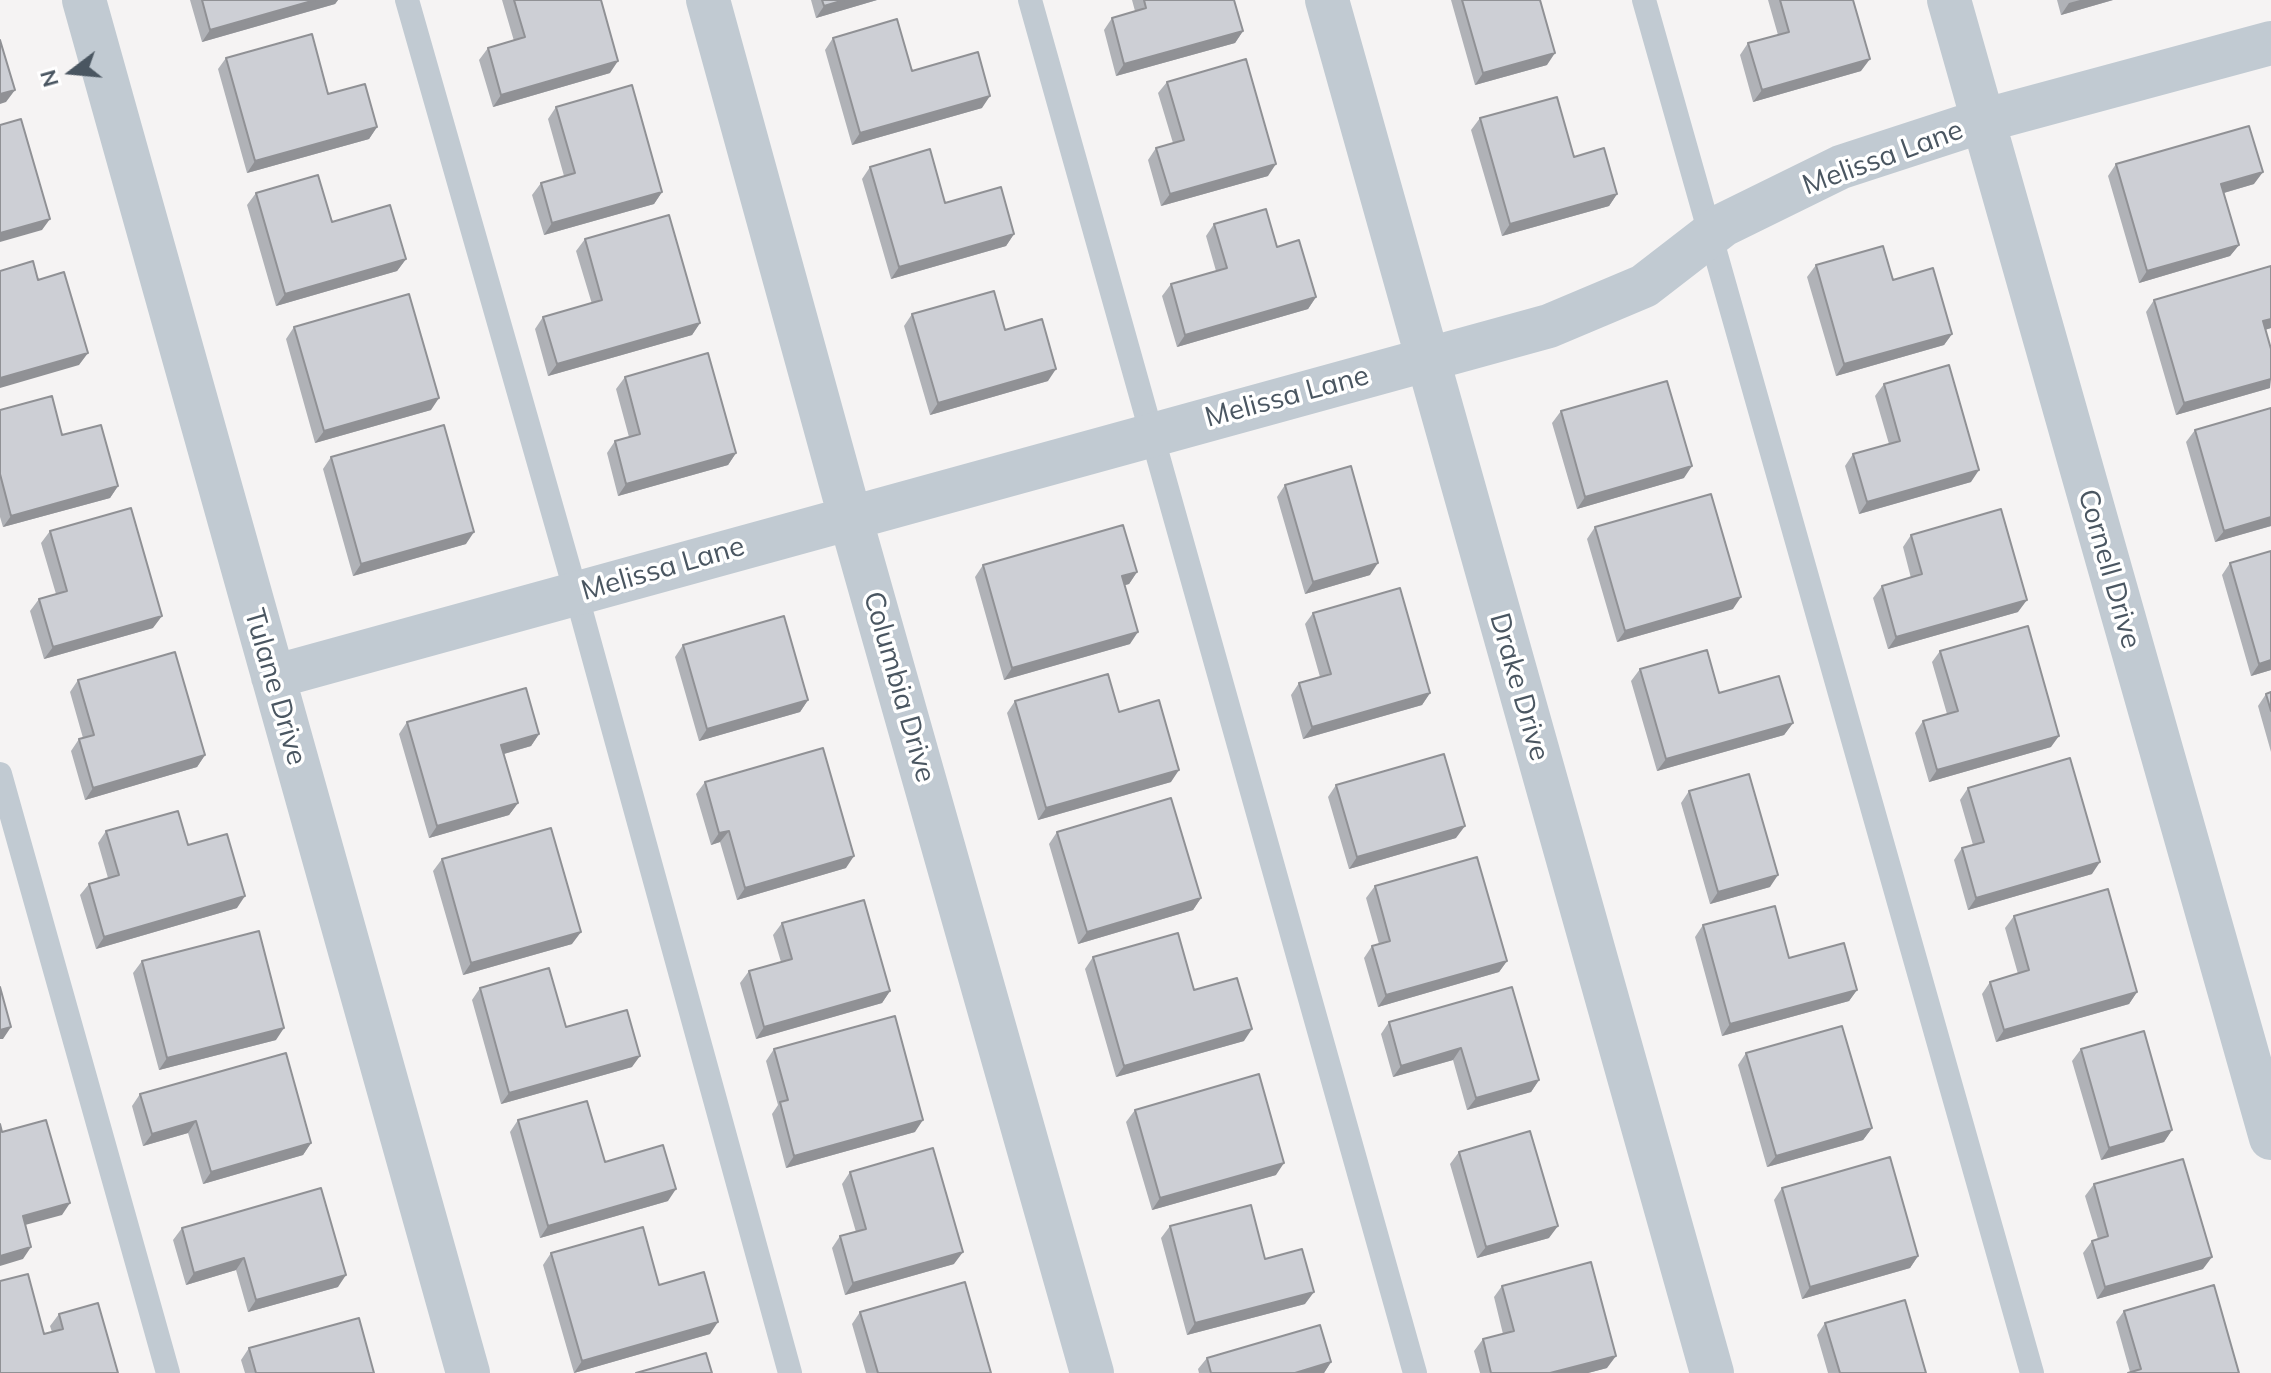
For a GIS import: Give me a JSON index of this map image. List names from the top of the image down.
{
  "streets": {
    "street": [
      "Melissa Lane",
      "Cornell Drive",
      "Tulane Drive",
      "Columbia Drive",
      "Drake Drive"
    ]
  },
  "crossings": [
    ["Melissa Lane", "Cornell Drive"],
    ["Melissa Lane", "Tulane Drive"],
    ["Melissa Lane", "Columbia Drive"],
    ["Melissa Lane", "Drake Drive"]
  ],
  "north": "left"
}
